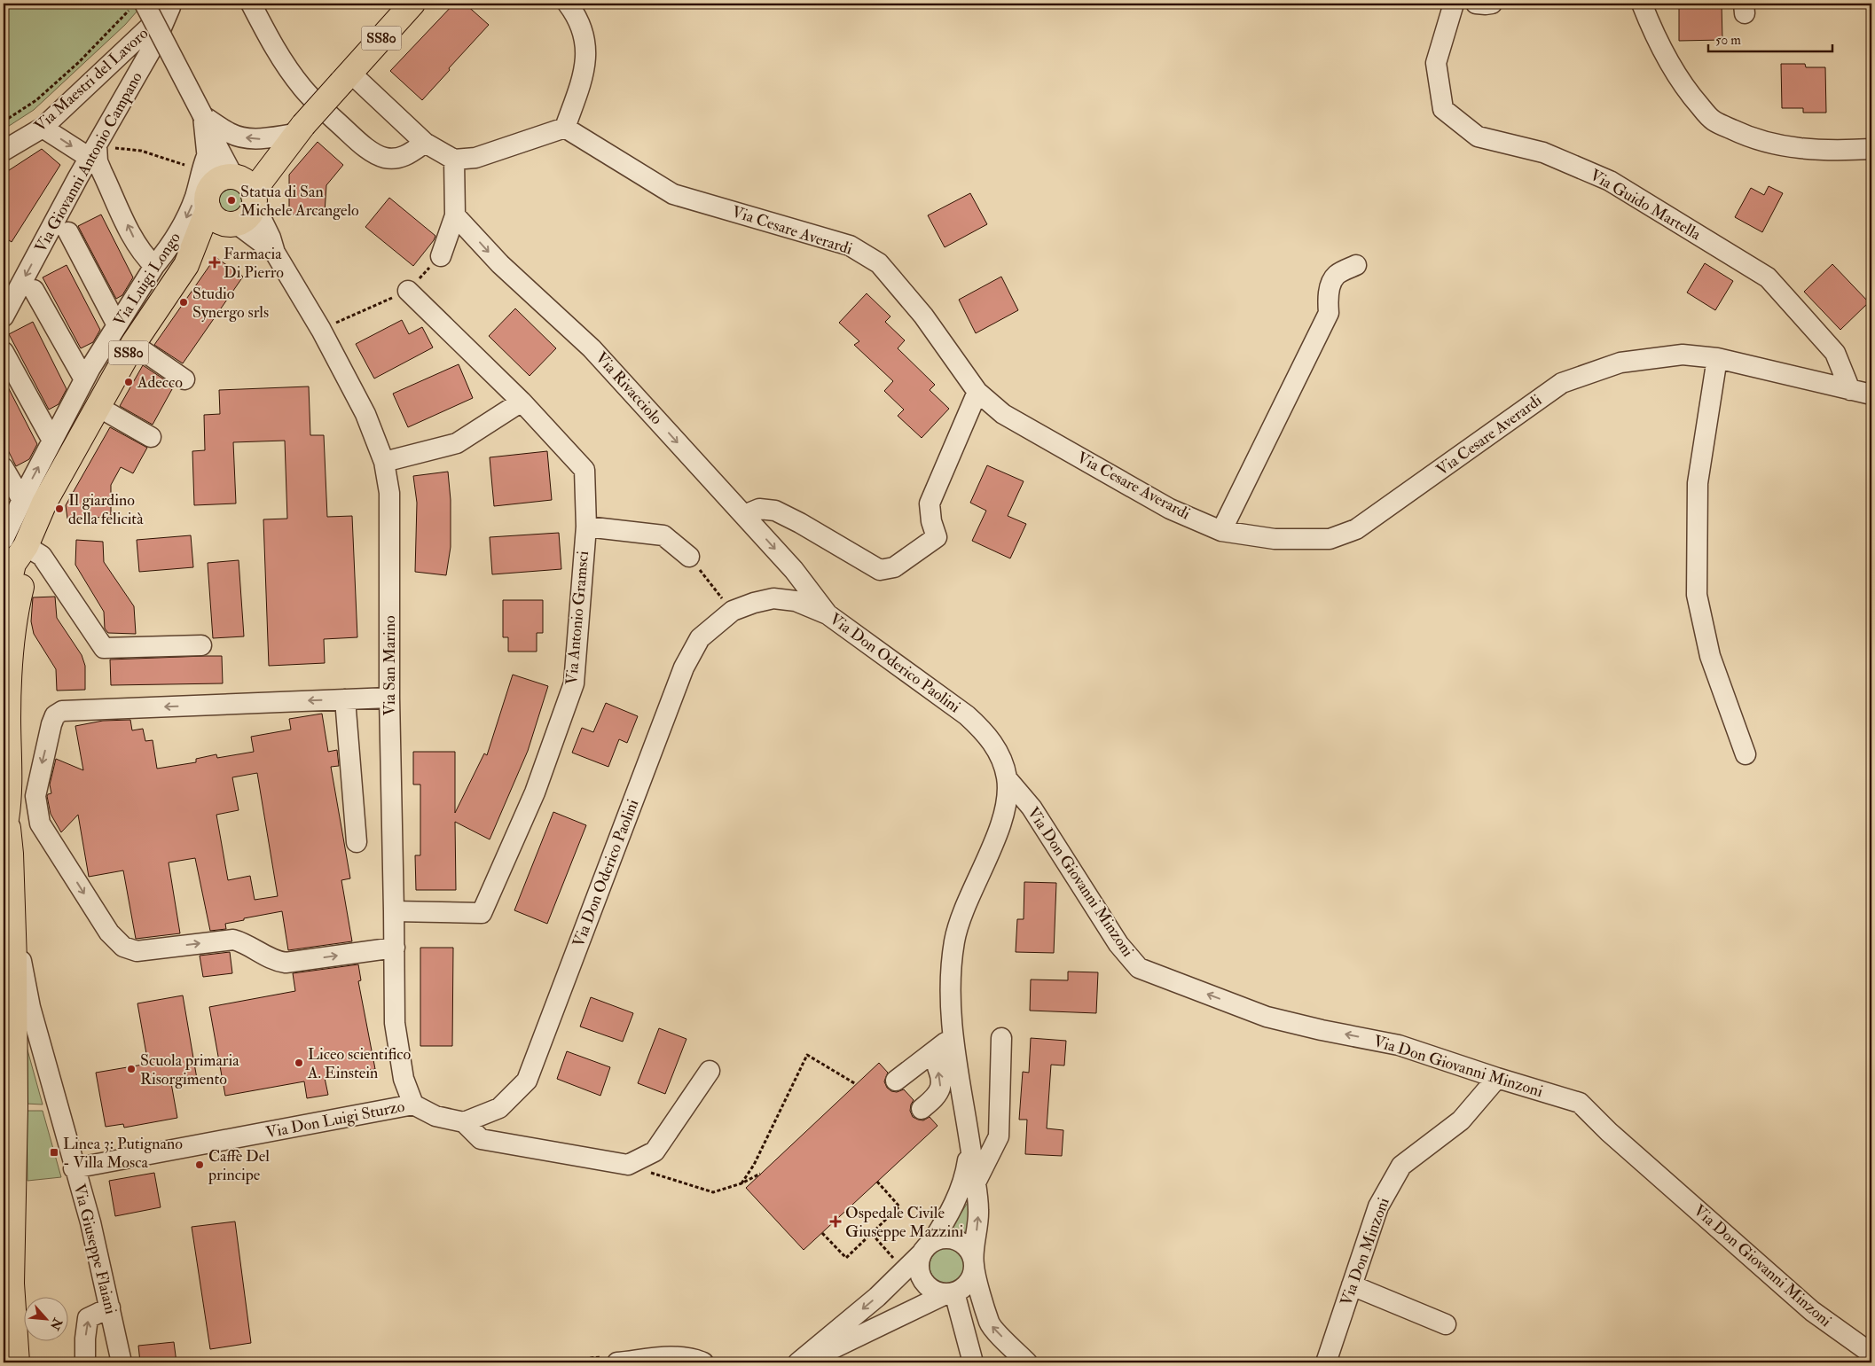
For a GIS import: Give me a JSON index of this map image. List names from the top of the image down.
{
  "streets": {
    "main road": ["SS80", "Via Giuseppe Flaiani"],
    "street": [
      "Via Maestri del Lavoro",
      "Via Giovanni Antonio Campano",
      "Via Guido Martella",
      "Via Cesare Averardi",
      "Via Luigi Longo",
      "Via Rivacciolo",
      "Via Antonio Gramsci",
      "Via Don Oderico Paolini",
      "Via San Marino",
      "Via Don Giovanni Minzoni",
      "Via Don Luigi Sturzo",
      "Via Don Minzoni"
    ]
  },
  "crossings": [
    ["SS80", "Via Luigi Longo"],
    ["SS80", "Via San Marino"],
    ["SS80", "Via Giuseppe Flaiani"],
    ["Via Maestri del Lavoro", "Via Giovanni Antonio Campano"],
    ["Via Guido Martella", "Via Cesare Averardi"],
    ["Via Rivacciolo", "Via Don Oderico Paolini"],
    ["Via Antonio Gramsci", "Via San Marino"],
    ["Via Don Oderico Paolini", "Via Don Giovanni Minzoni"],
    ["Via San Marino", "Via Don Luigi Sturzo"],
    ["Via Don Giovanni Minzoni", "Via Don Minzoni"],
    ["Via Don Luigi Sturzo", "Via Giuseppe Flaiani"]
  ],
  "one_way": ["Via Giovanni Antonio Campano", "Via Rivacciolo", "Via Don Giovanni Minzoni"],
  "places": {
    "other": [
      "Statua di San Michele Arcangelo",
      "Studio Synergo srls",
      "Adecco",
      "Il giardino della felicità",
      "Liceo scientifico A. Einstein",
      "Scuola primaria Risorgimento",
      "Caffè Del principe"
    ],
    "health": ["Farmacia Di Pierro", "Ospedale Civile Giuseppe Mazzini"],
    "transit": ["Linea 3: Putignano - Villa Mosca"]
  },
  "scale_bar": "50 m",
  "north": "bottom right"
}
